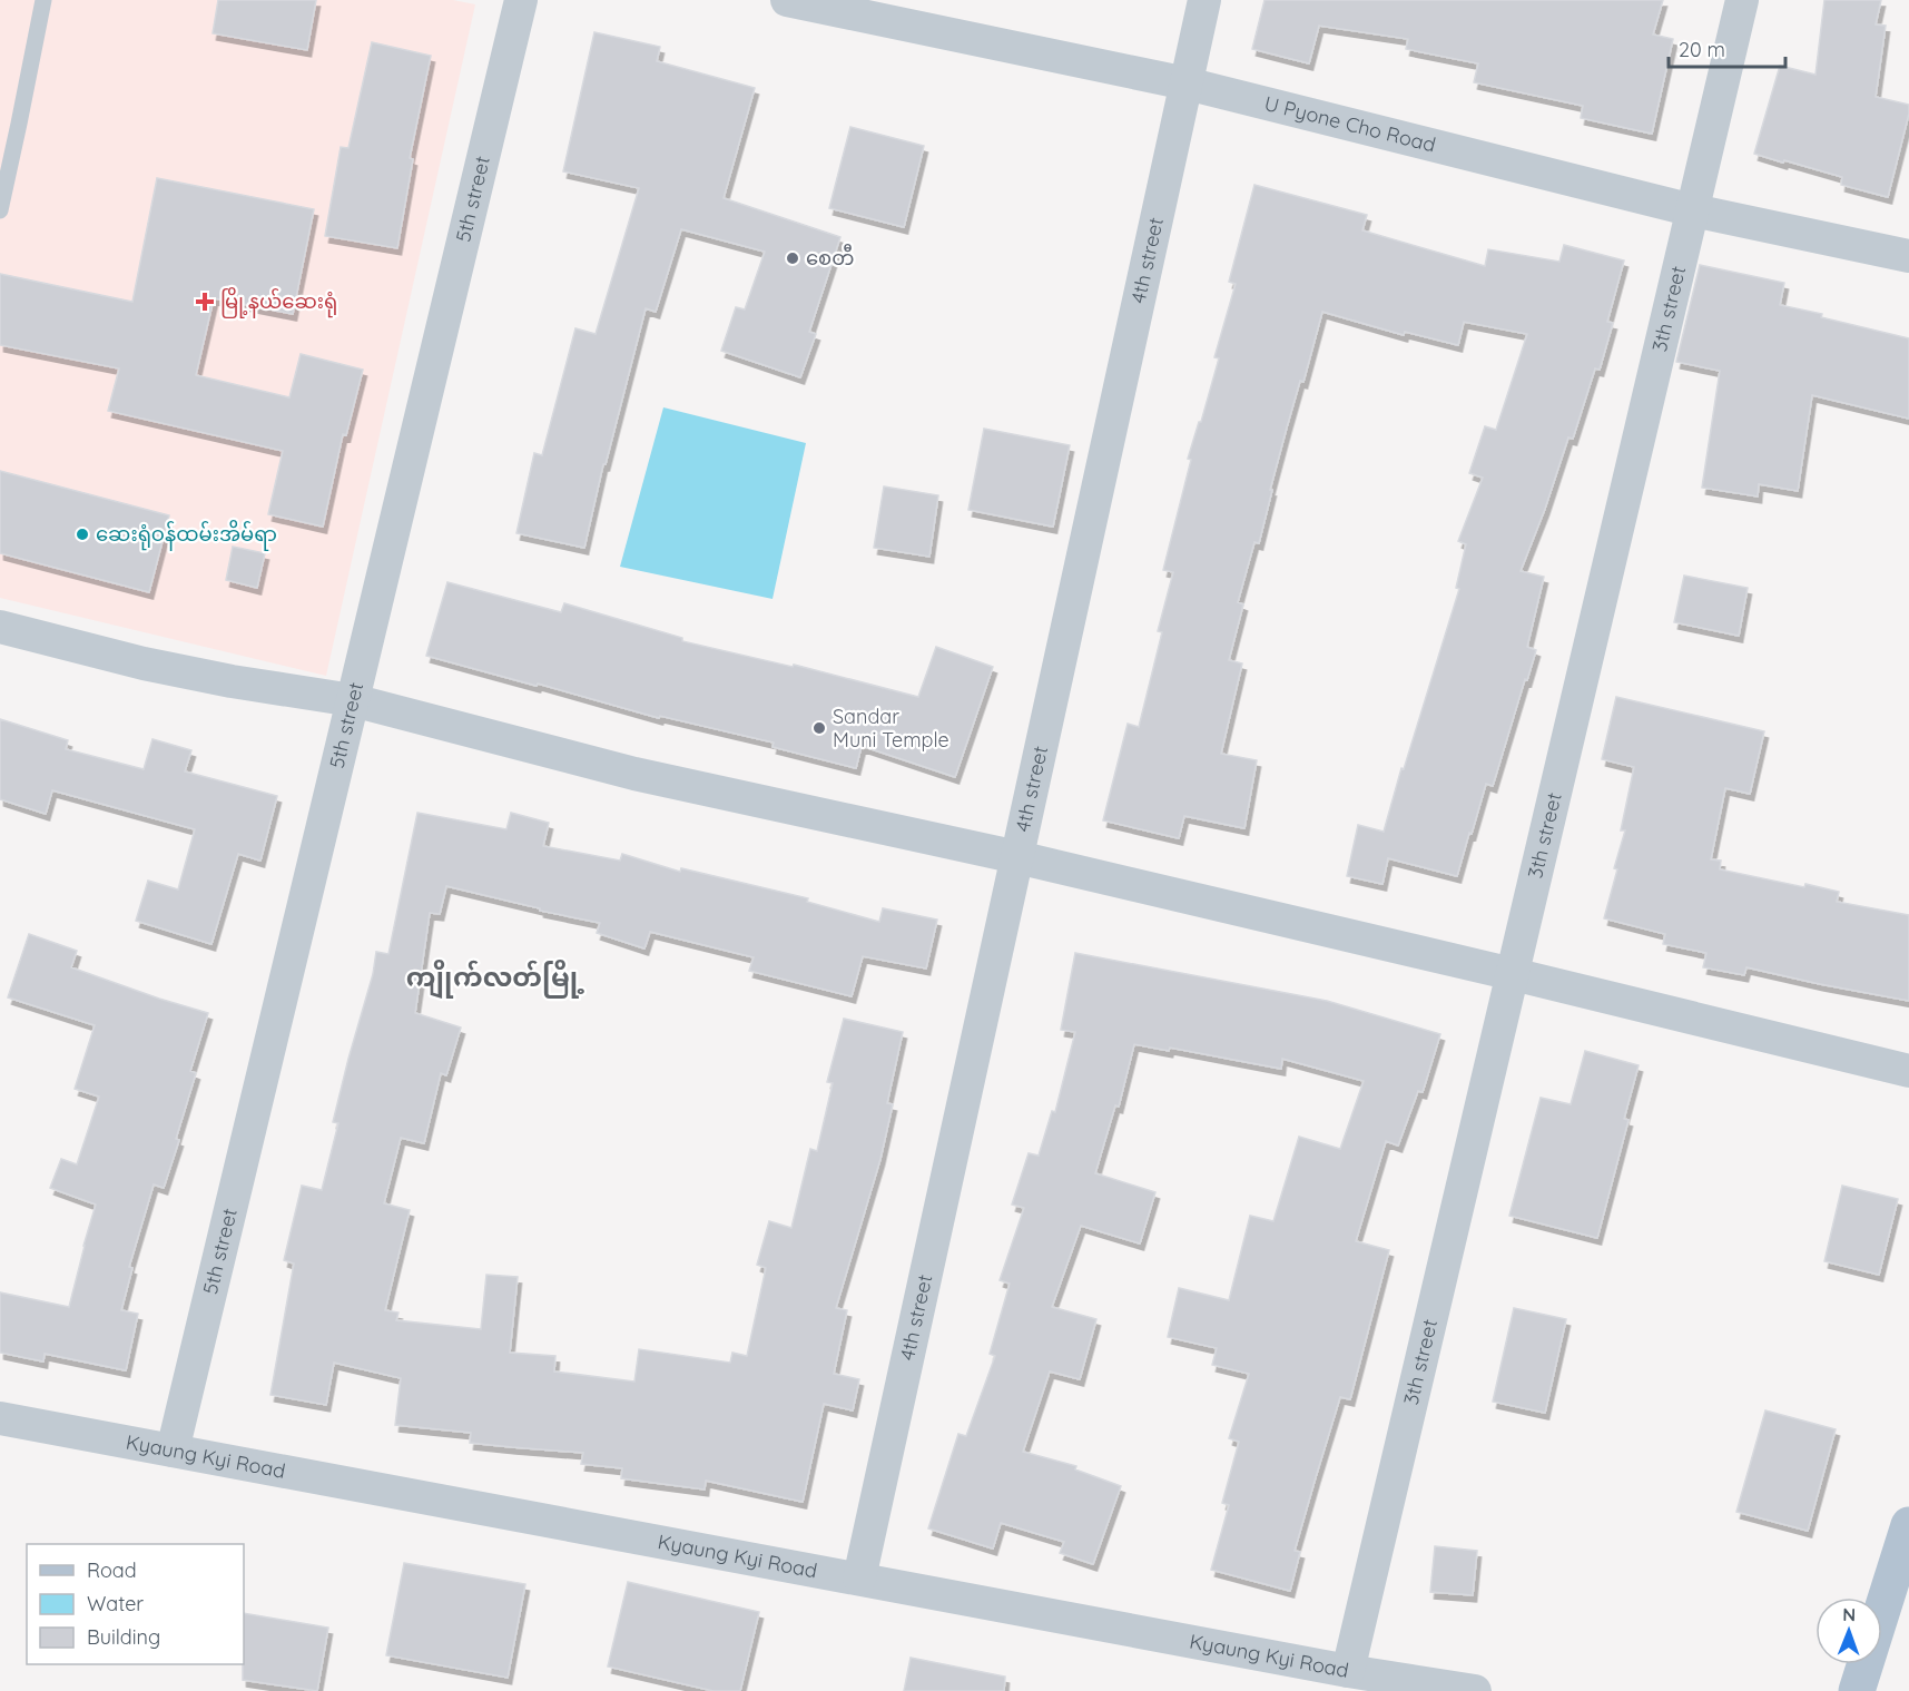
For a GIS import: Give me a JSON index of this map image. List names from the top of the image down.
{
  "streets": {
    "street": [
      "U Pyone Cho Road",
      "5th street",
      "4th street",
      "3th street",
      "Kyaung Kyi Road"
    ]
  },
  "crossings": [
    ["U Pyone Cho Road", "4th street"],
    ["U Pyone Cho Road", "3th street"],
    ["5th street", "Kyaung Kyi Road"],
    ["4th street", "Kyaung Kyi Road"],
    ["3th street", "Kyaung Kyi Road"]
  ],
  "districts": ["ကျိုက်လတ်မြို့"],
  "places": {
    "other": ["စေတီ", "ဆေးရုံဝန်ထမ်းအိမ်ရာ", "Sandar Muni Temple"],
    "health": ["မြို့နယ်ဆေးရုံ"]
  },
  "legend": ["Road", "Water", "Building"],
  "scale_bar": "20 m",
  "north": "top"
}
